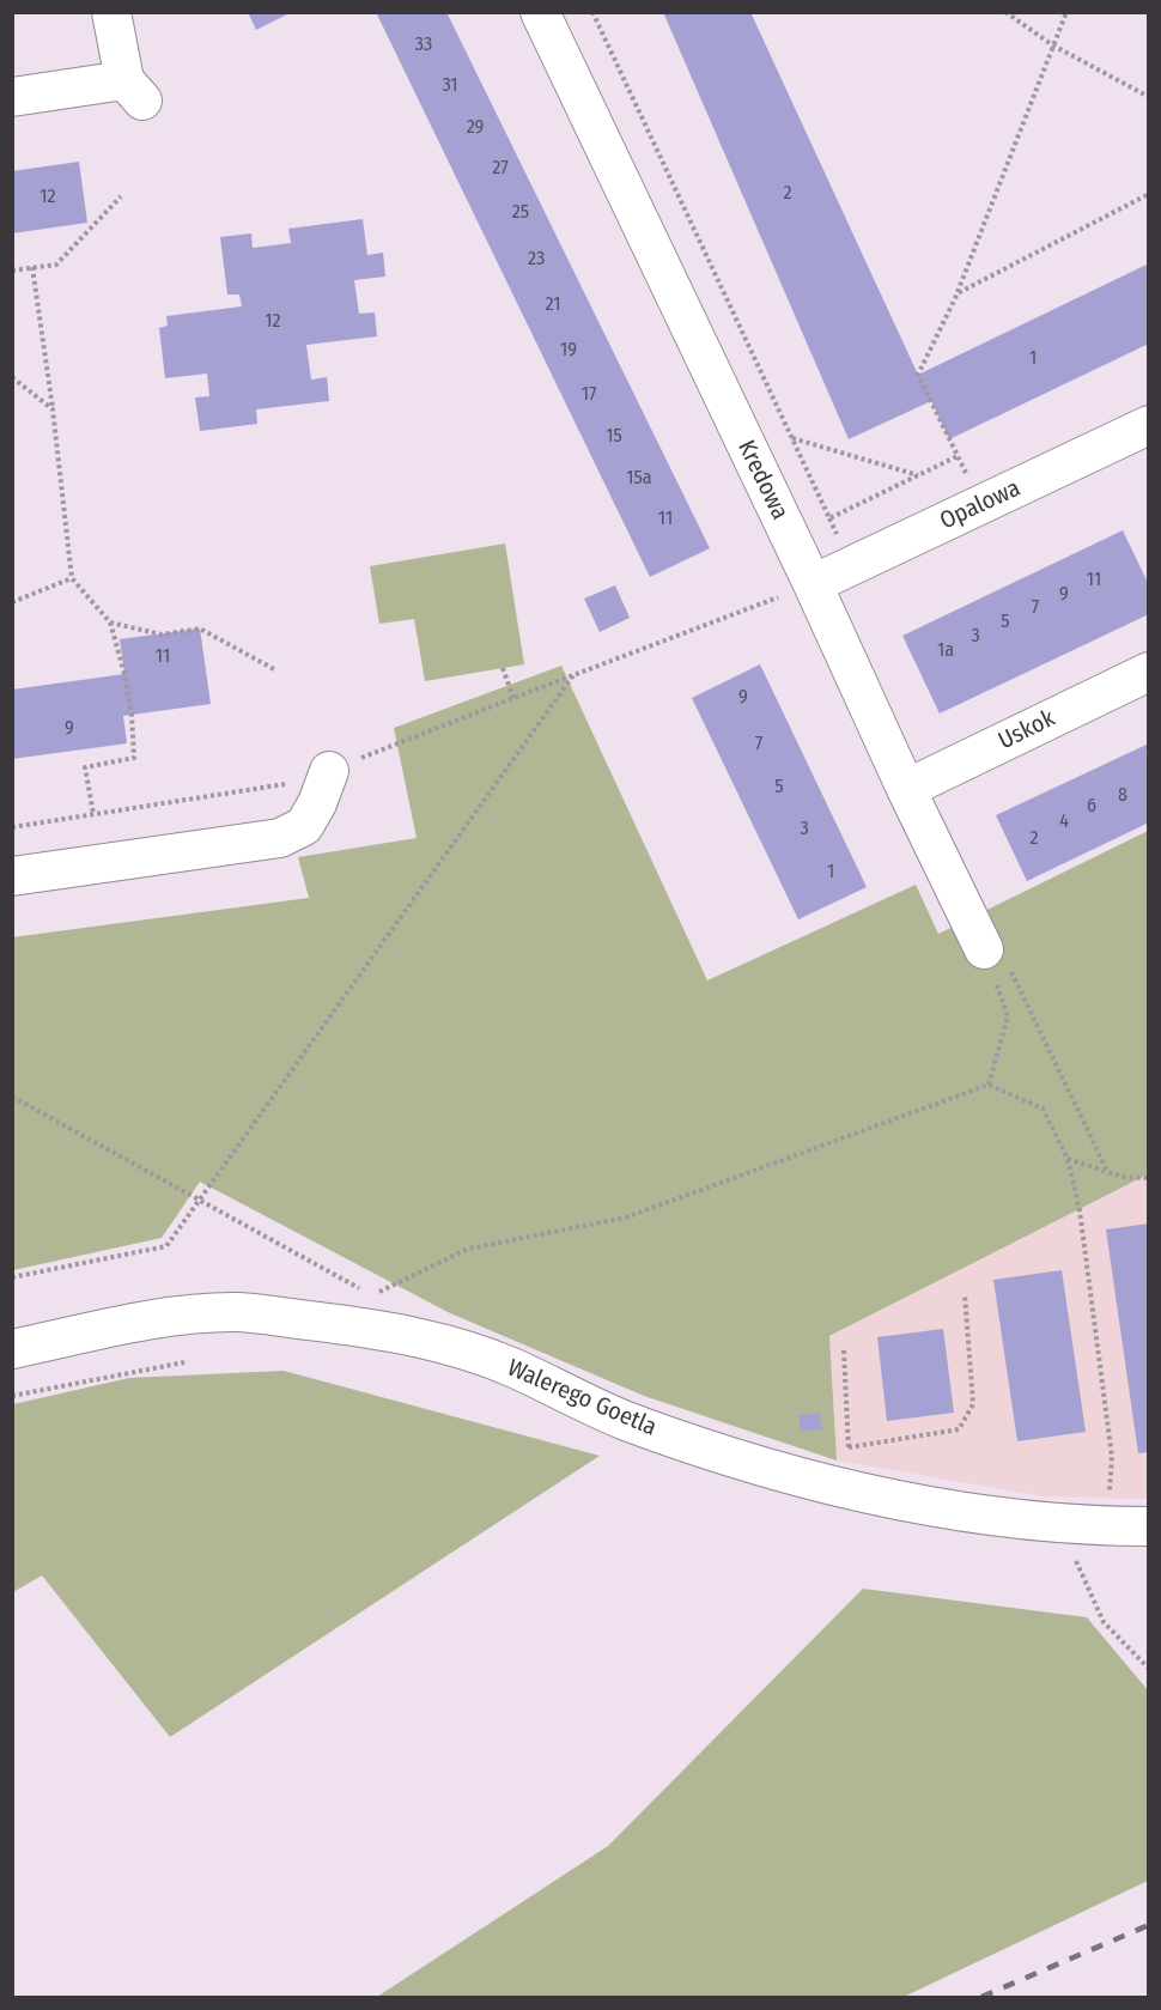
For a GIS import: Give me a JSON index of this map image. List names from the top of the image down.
{
  "streets": {
    "street": [
      "Kredowa",
      "Opalowa",
      "Uskok",
      "Walerego Goetla"
    ]
  },
  "crossings": [
    ["Kredowa", "Opalowa"],
    ["Kredowa", "Uskok"]
  ],
  "house_numbers": [
    "33",
    "31",
    "29",
    "27",
    "2",
    "12",
    "25",
    "23",
    "21",
    "12",
    "19",
    "1",
    "17",
    "15",
    "15a",
    "11",
    "11",
    "9",
    "7",
    "5",
    "3",
    "1a",
    "11",
    "9",
    "9",
    "7",
    "5",
    "8",
    "6",
    "4",
    "3",
    "2",
    "1"
  ]
}
